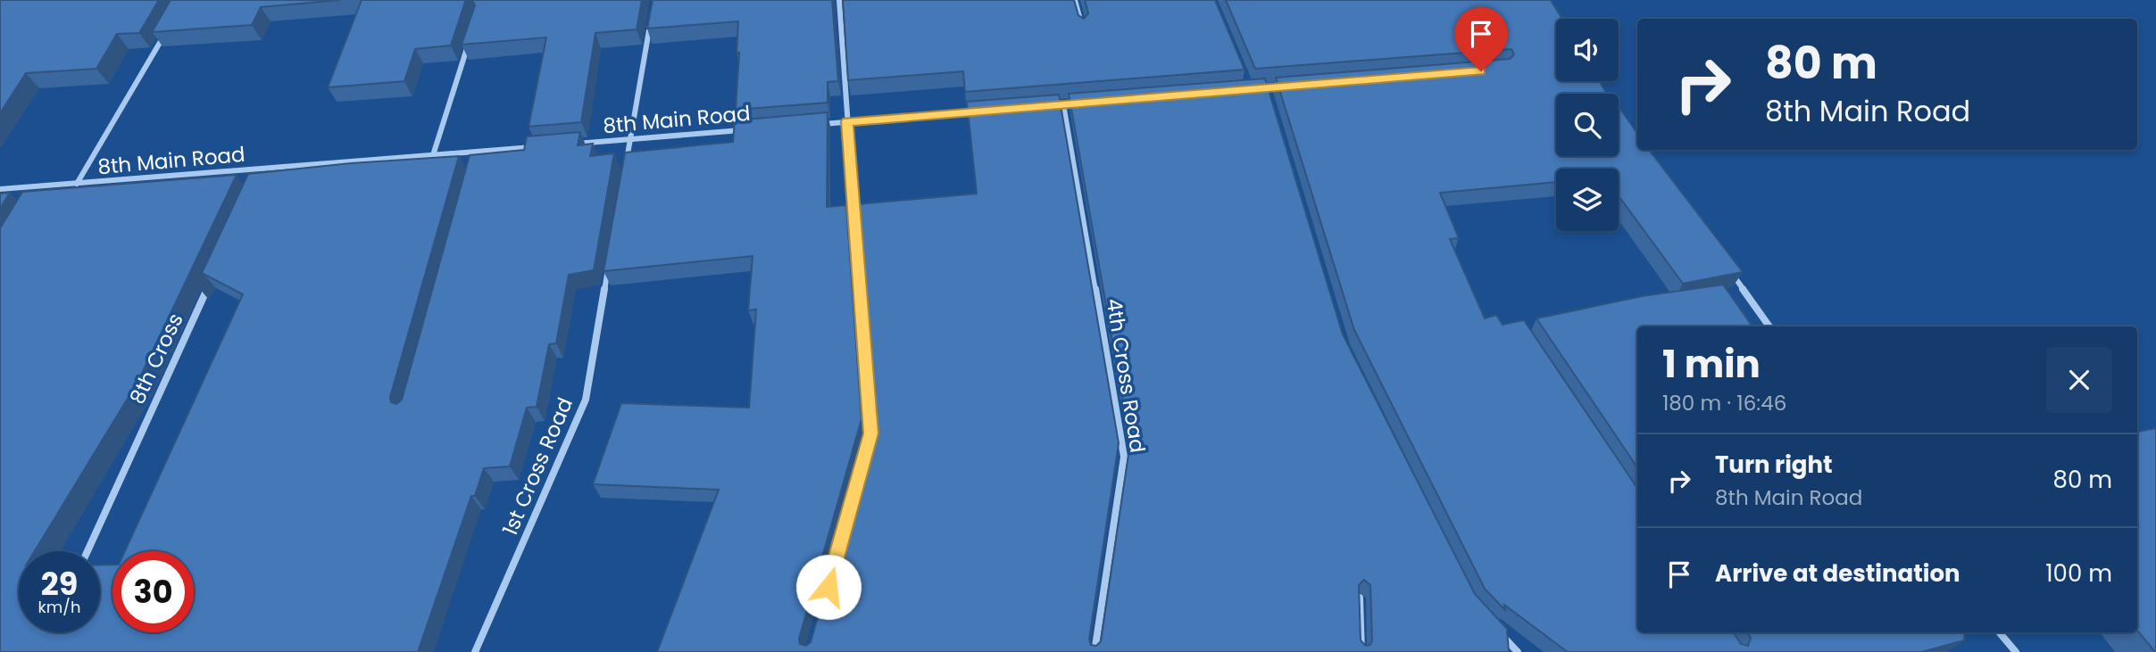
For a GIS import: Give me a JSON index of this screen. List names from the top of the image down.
{
  "streets": {
    "street": [
      "8th Main Road",
      "8th Cross",
      "4th Cross Road",
      "1st Cross Road"
    ]
  },
  "page": {
    "turn": ["80 m", "8th Main Road"],
    "heading": ["1 min", "180 m · 16:46"],
    "list": [
      {
        "name": "Turn right",
        "note": "8th Main Road",
        "value": "80 m"
      },
      {
        "name": "Arrive at destination",
        "value": "100 m"
      }
    ],
    "speed": "29 km/h",
    "limit": "30"
  }
}
